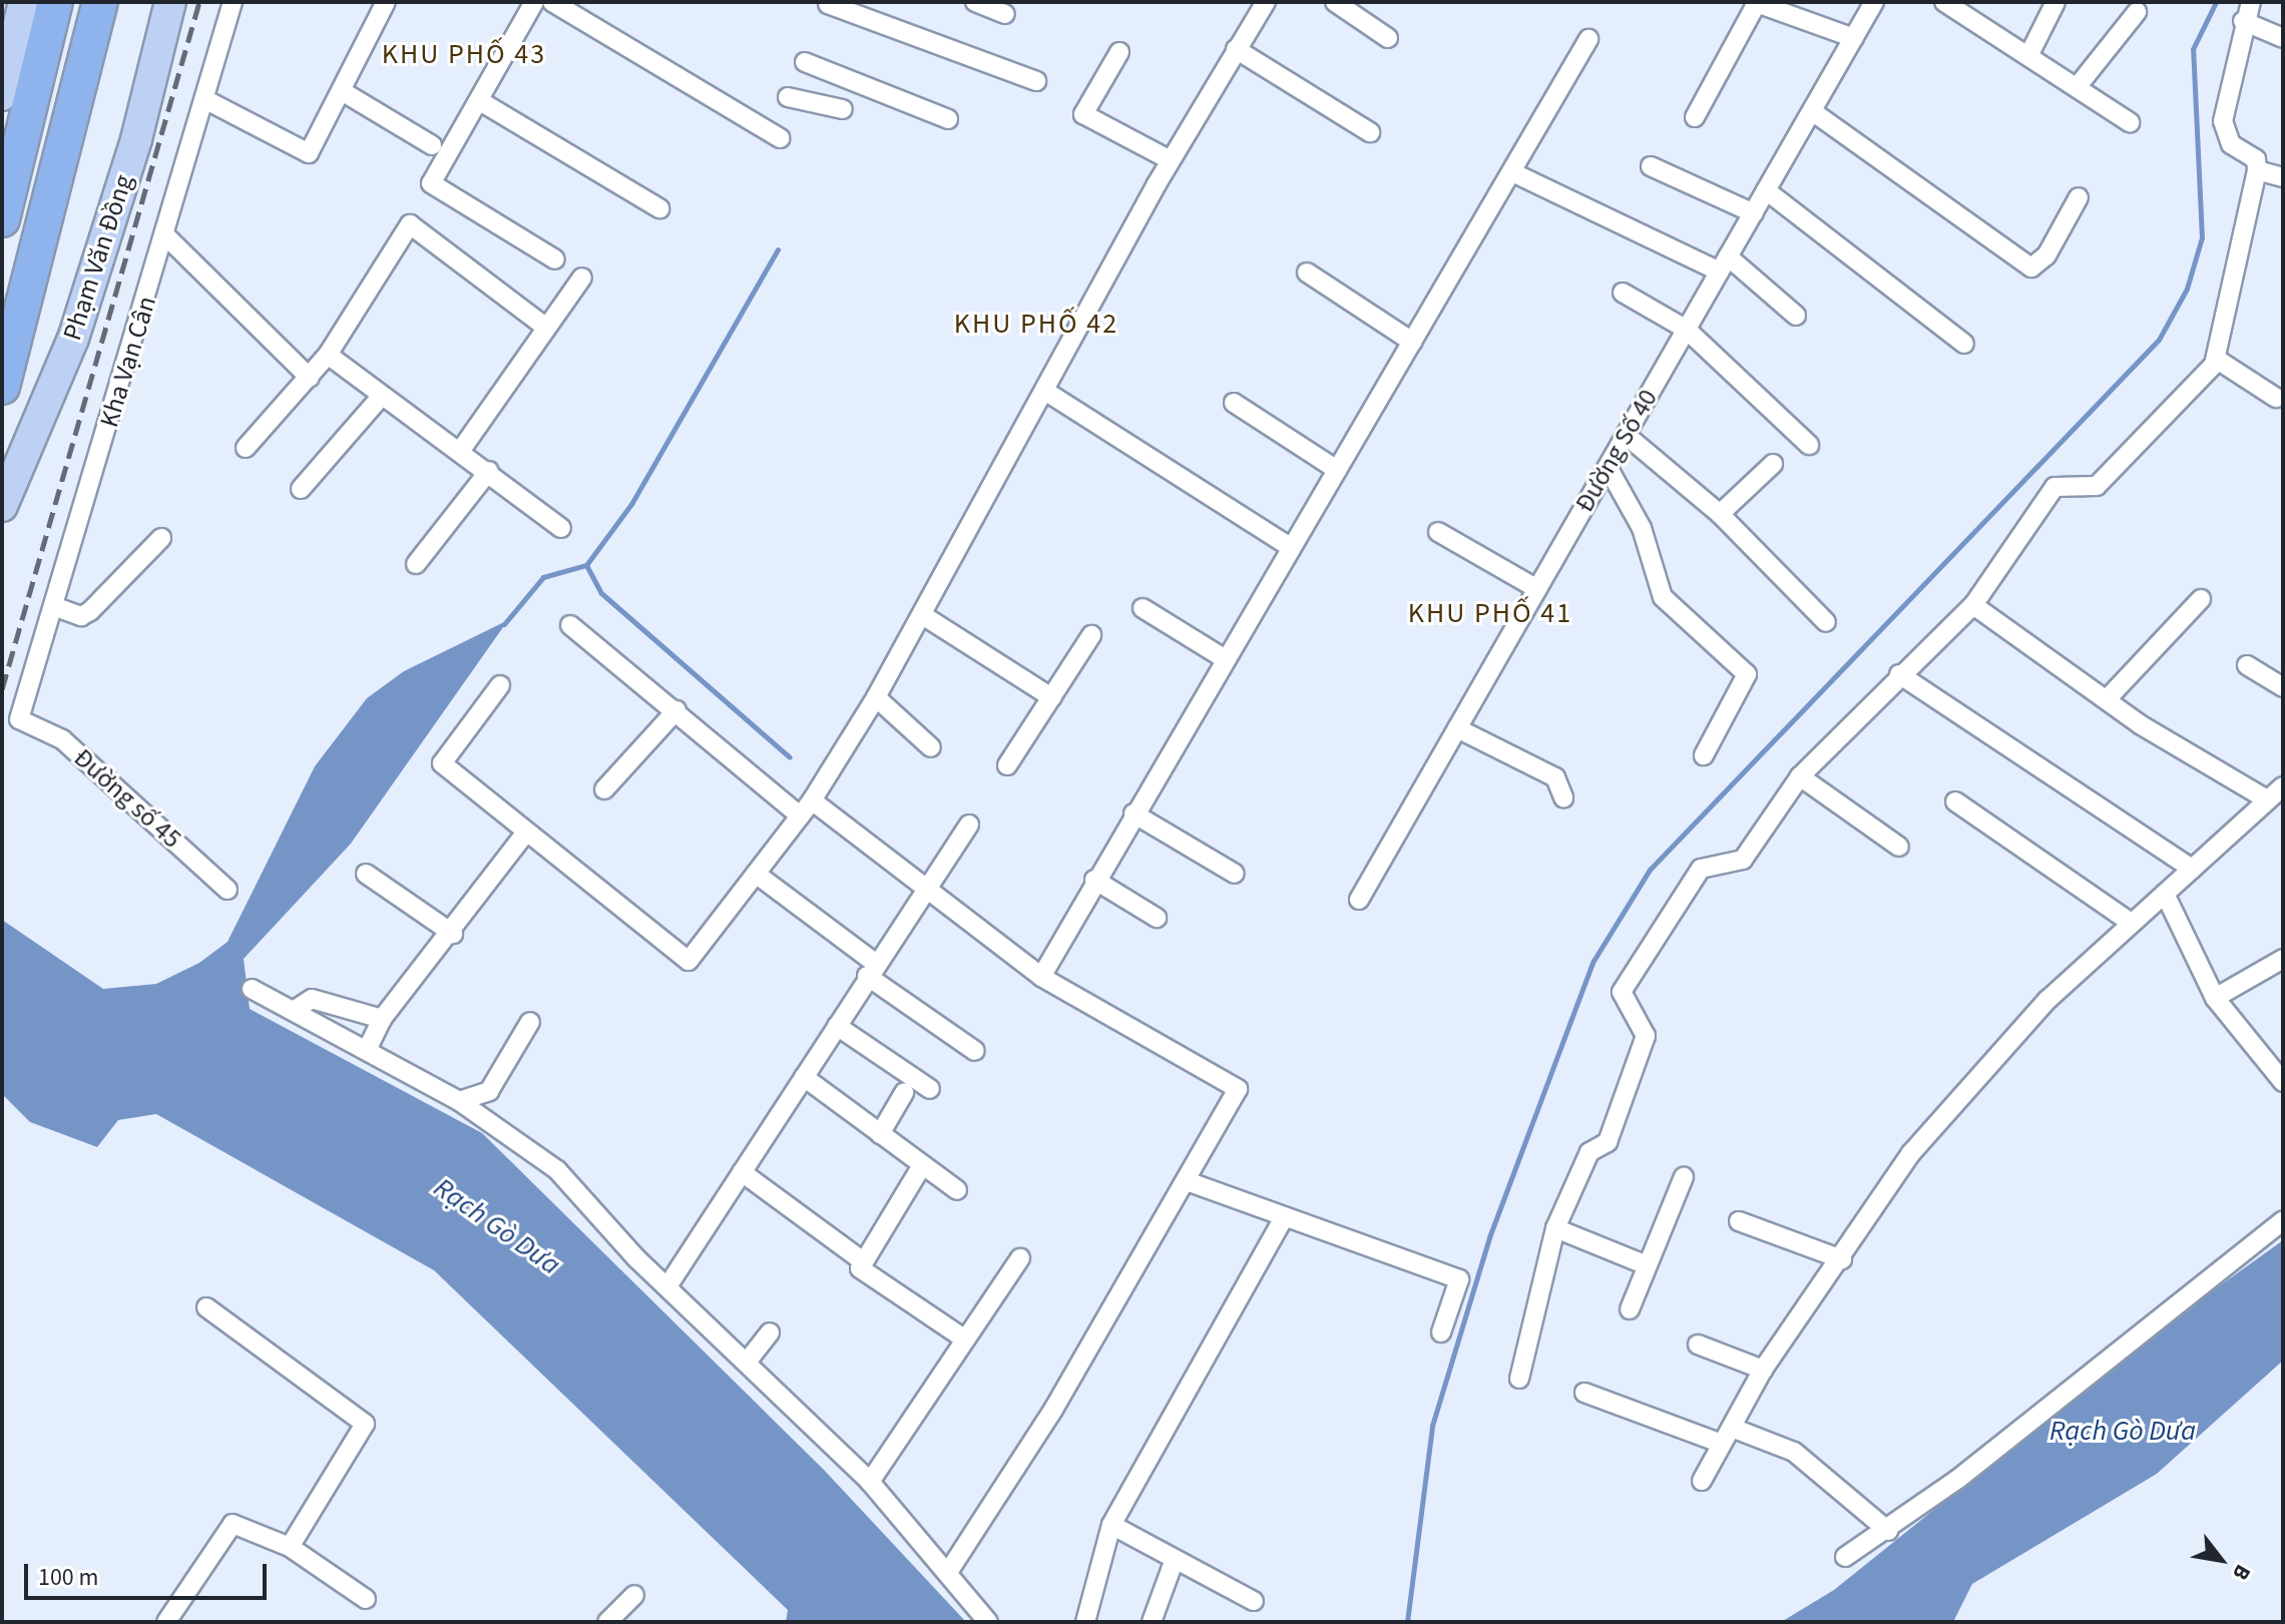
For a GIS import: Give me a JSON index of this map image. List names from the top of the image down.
{
  "streets": {
    "highway": ["Phạm Văn Đồng"],
    "street": ["Kha Vạn Cân", "Đường Số 40", "Đường số 45"]
  },
  "crossings": [
    ["Kha Vạn Cân", "Đường số 45"]
  ],
  "districts": ["KHU PHỐ 43", "KHU PHỐ 42", "KHU PHỐ 41"],
  "water": ["Rạch Gò Dưa"],
  "scale_bar": "100 m",
  "north": "bottom right"
}
